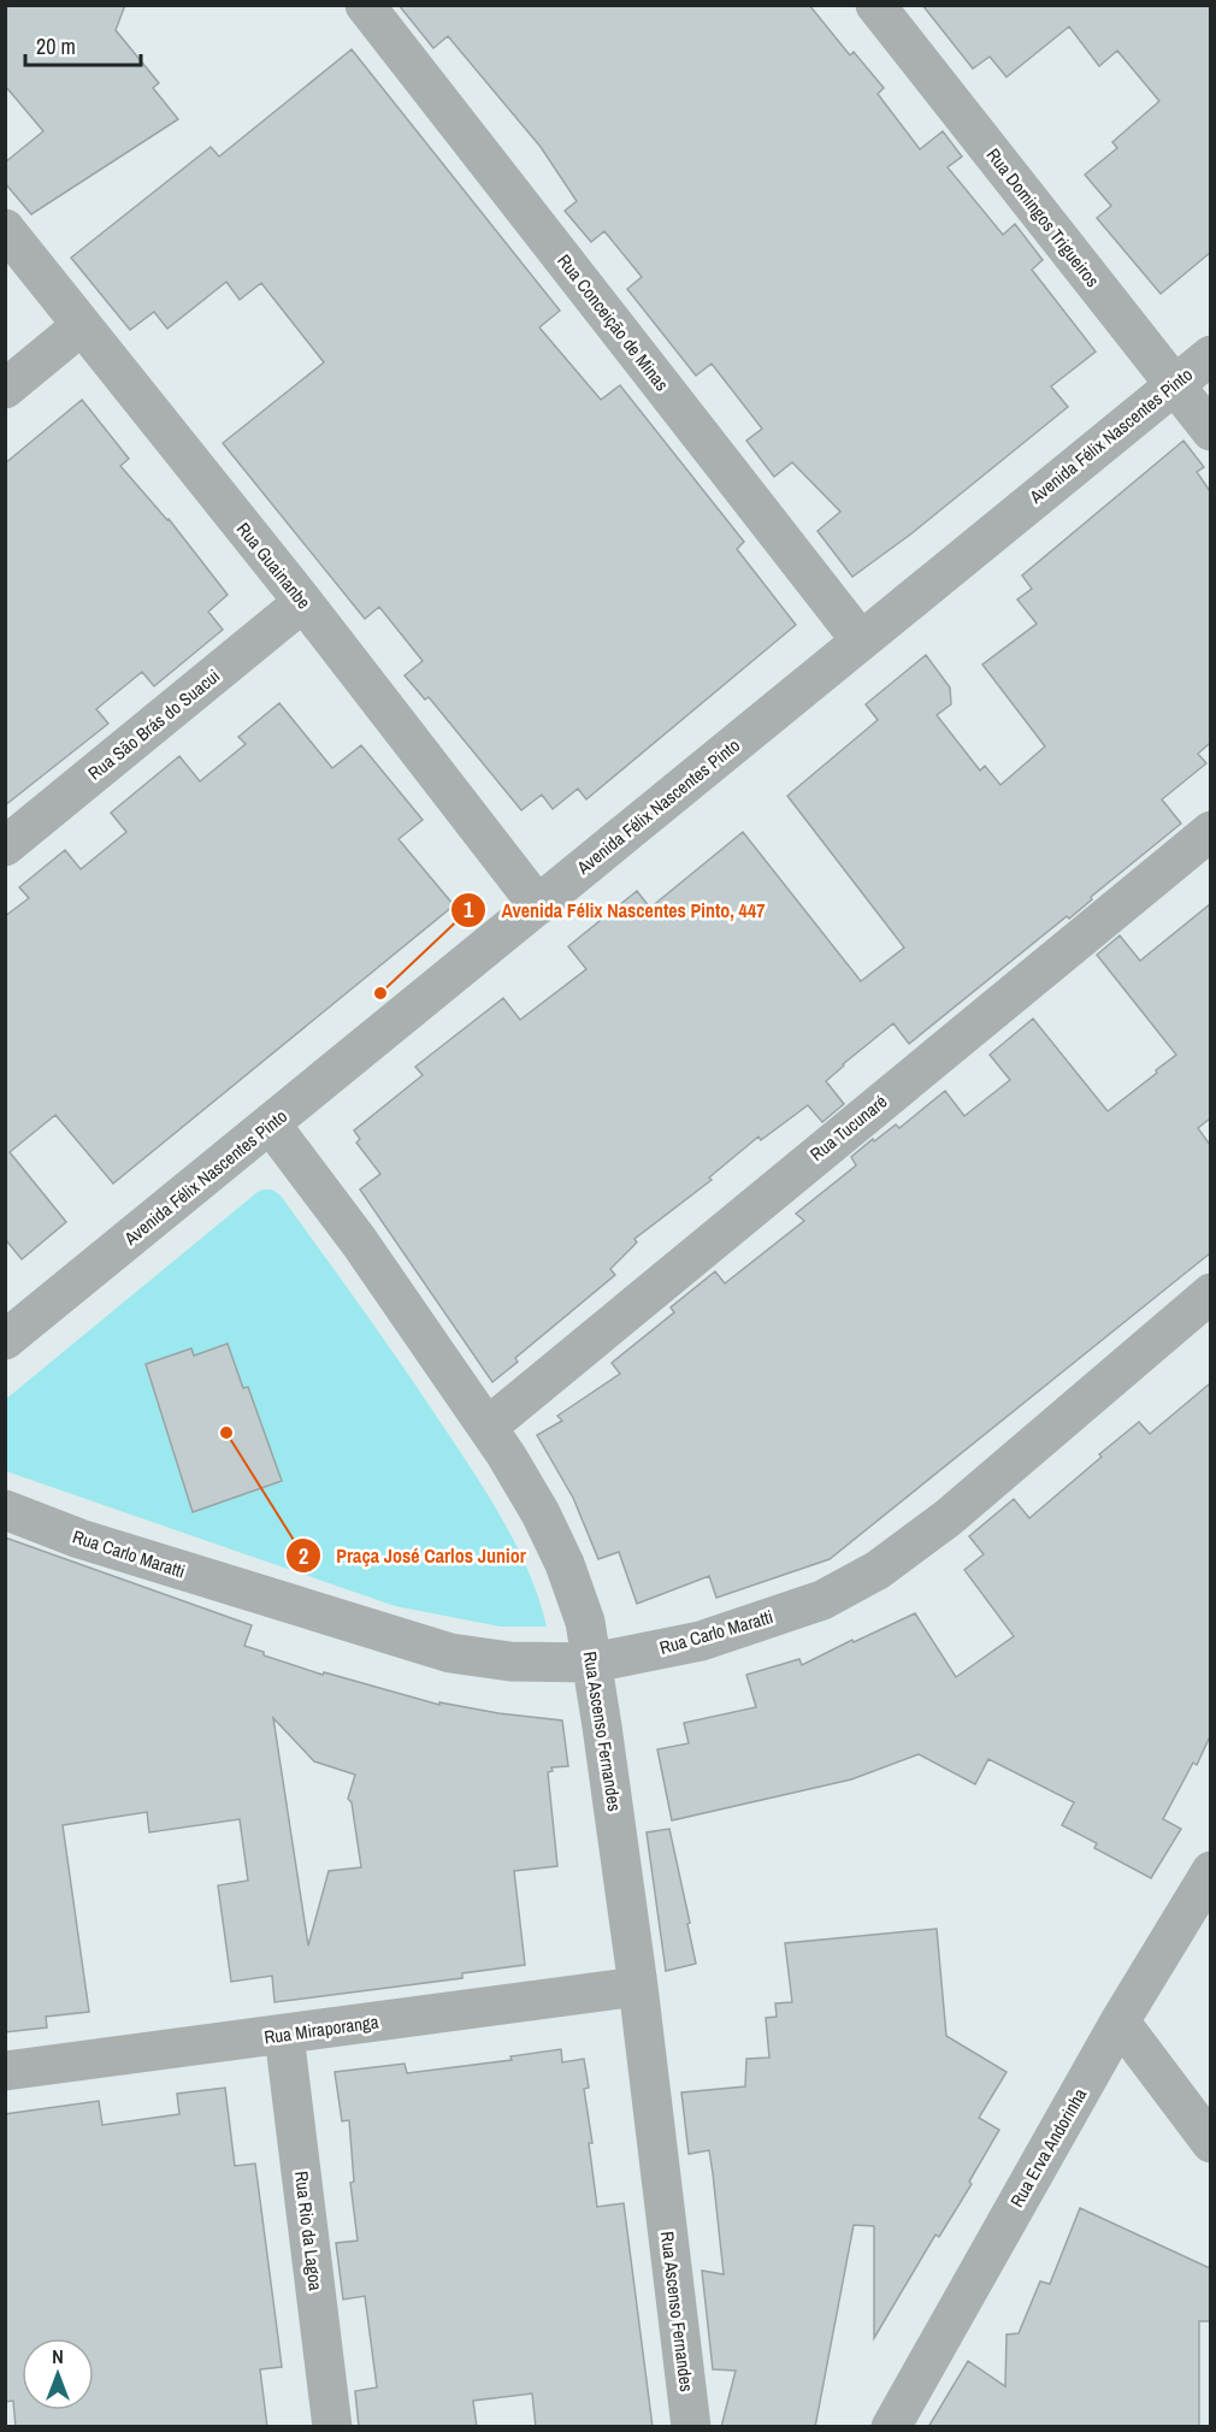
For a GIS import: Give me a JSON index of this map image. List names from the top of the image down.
{
  "streets": {
    "street": [
      "Rua Domingos Trigueiros",
      "Rua Conceição de Minas",
      "Avenida Félix Nascentes Pinto",
      "Rua Guainanbe",
      "Rua São Brás do Suacui",
      "Rua Tucunaré",
      "Rua Carlo Maratti",
      "Rua Ascenso Fernandes",
      "Rua Miraporanga",
      "Rua Erva Andorinha",
      "Rua Rio da Lagoa"
    ]
  },
  "crossings": [
    ["Rua Domingos Trigueiros", "Avenida Félix Nascentes Pinto"],
    ["Rua Conceição de Minas", "Avenida Félix Nascentes Pinto"],
    ["Avenida Félix Nascentes Pinto", "Rua Guainanbe"],
    ["Avenida Félix Nascentes Pinto", "Rua Ascenso Fernandes"],
    ["Rua Guainanbe", "Rua São Brás do Suacui"],
    ["Rua Tucunaré", "Rua Ascenso Fernandes"],
    ["Rua Carlo Maratti", "Rua Ascenso Fernandes"],
    ["Rua Ascenso Fernandes", "Rua Miraporanga"],
    ["Rua Miraporanga", "Rua Rio da Lagoa"]
  ],
  "places": ["Avenida Félix Nascentes Pinto, 447", "Praça José Carlos Junior"],
  "scale_bar": "20 m",
  "north": "top"
}
